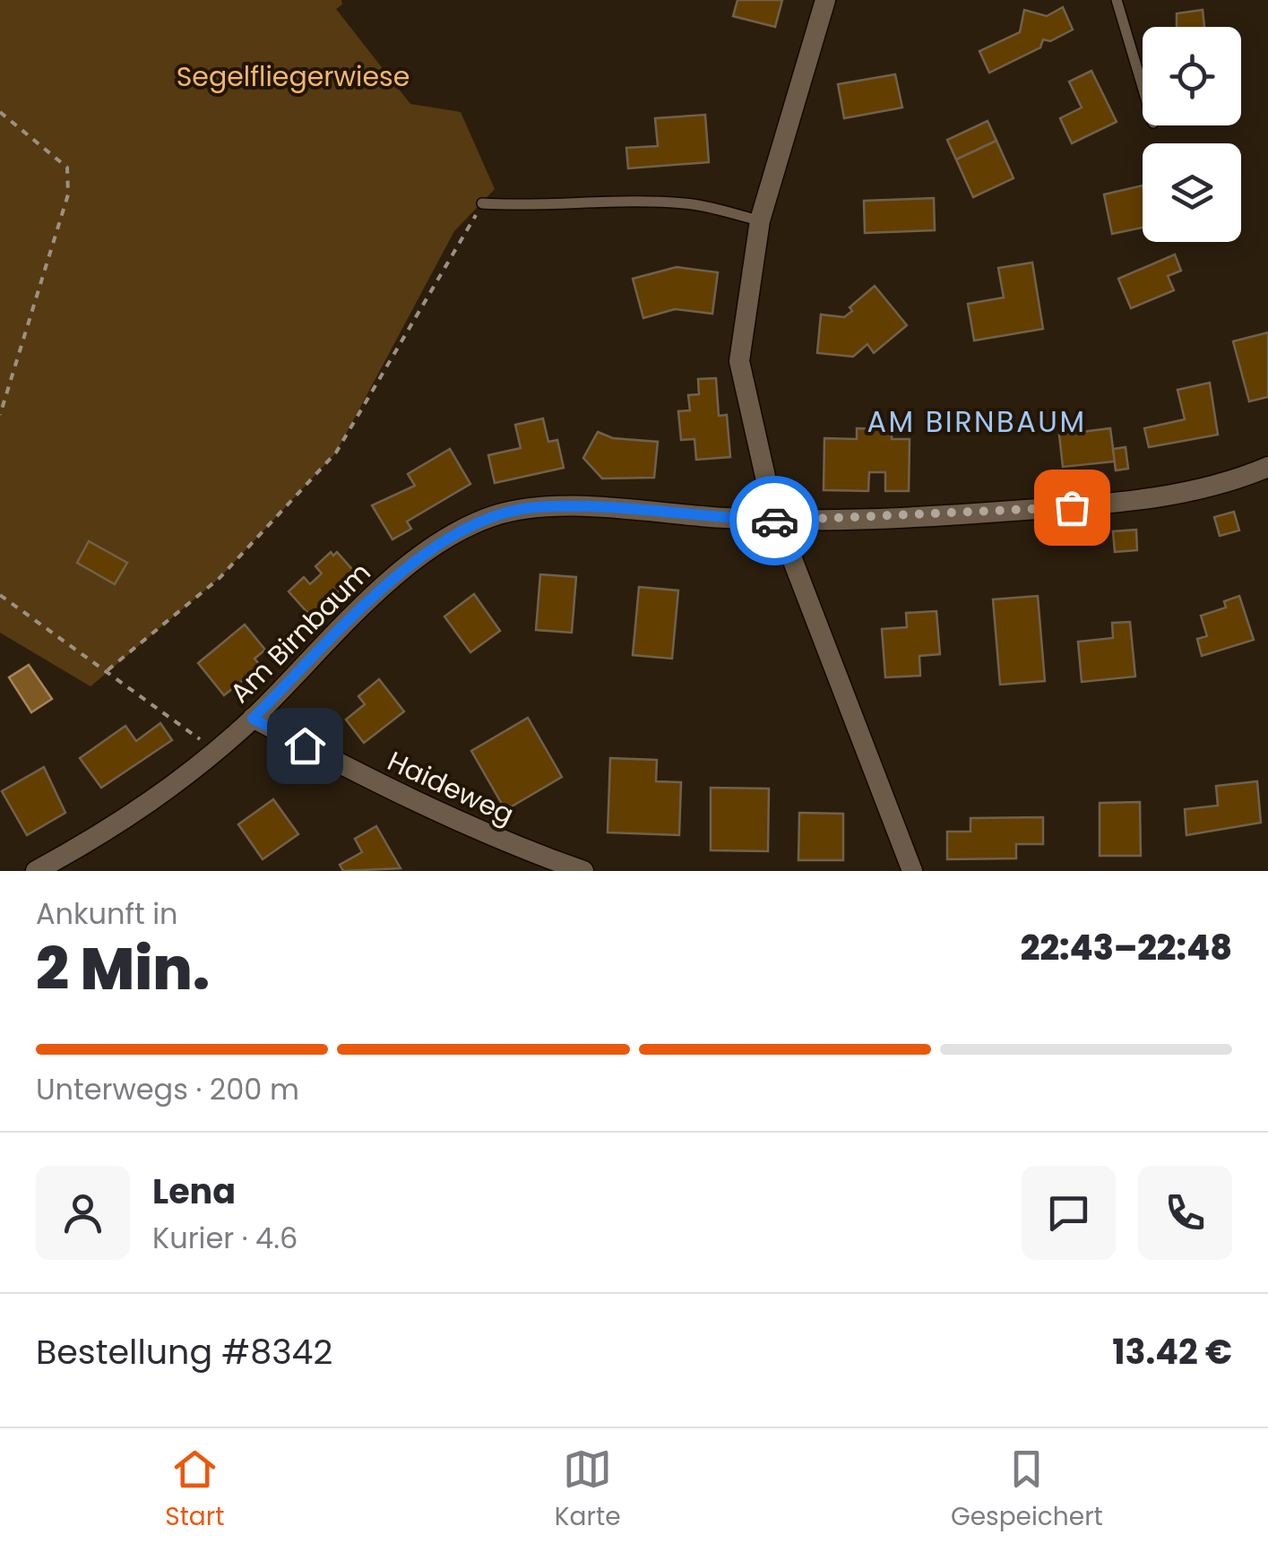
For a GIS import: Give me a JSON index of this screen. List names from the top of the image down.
{
  "streets": {
    "street": ["Am Birnbaum", "Haideweg"]
  },
  "crossings": [
    ["Am Birnbaum", "Haideweg"]
  ],
  "districts": ["AM BIRNBAUM"],
  "parks": ["Segelfliegerwiese"],
  "page": {
    "heading": ["2 Min.", "Ankunft in", "22:43–22:48"],
    "panel": [
      "Lena",
      "Kurier · 4.6",
      "Bestellung #8342",
      "13.42 €"
    ],
    "bar": "Unterwegs · 200 m",
    "tabs": ["Start", "Karte", "Gespeichert"]
  }
}
